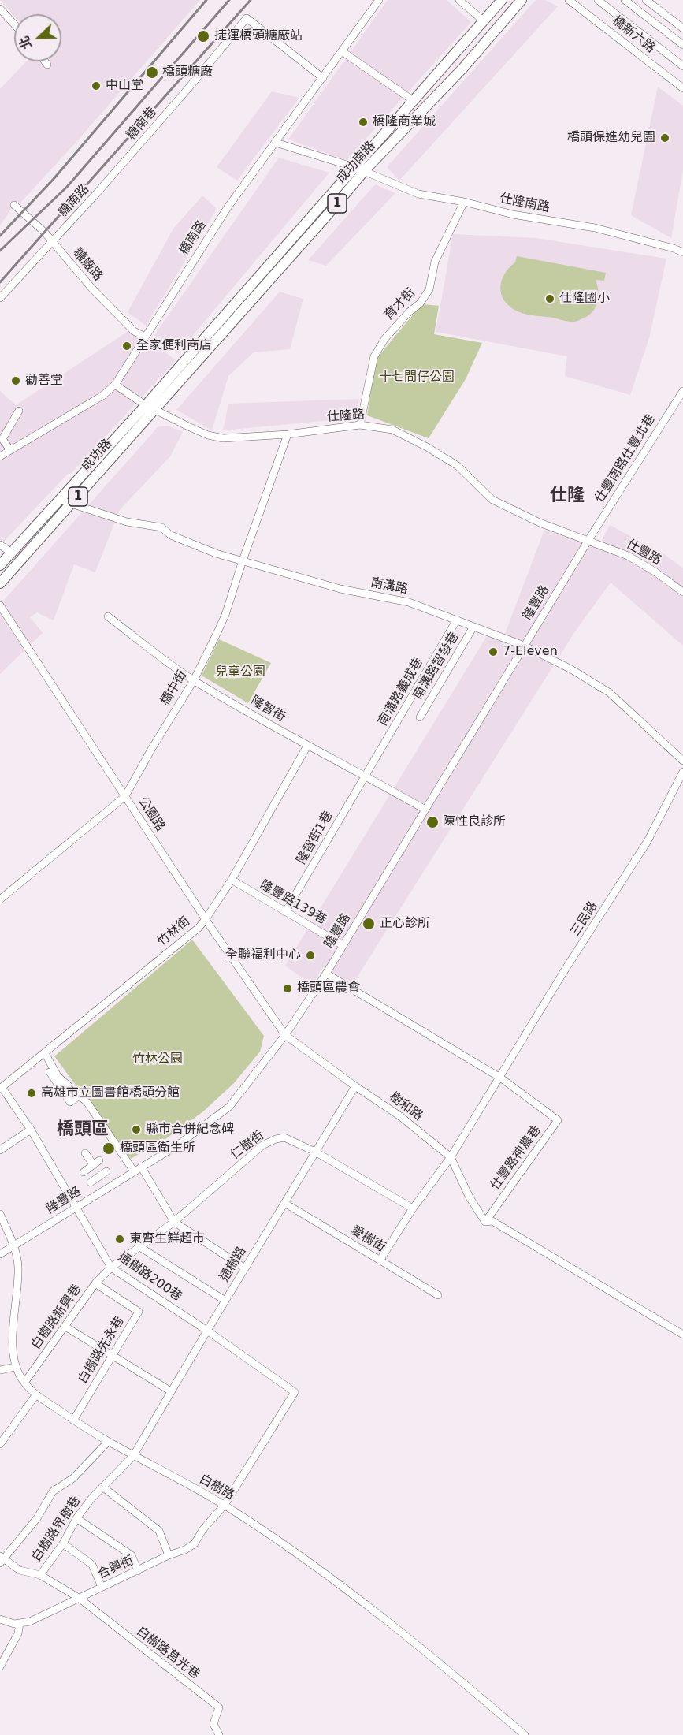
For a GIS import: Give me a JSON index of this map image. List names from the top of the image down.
{
  "streets": {
    "main road": ["成功南路", "1", "成功路"],
    "street": [
      "橋新六路",
      "糖南巷",
      "糖南路",
      "仕隆南路",
      "橋南路",
      "糖廠路",
      "育才街",
      "仕隆路",
      "仕豐南路仕豐北巷",
      "仕豐路",
      "南溝路",
      "隆豐路",
      "南溝路智發巷",
      "橋中街",
      "南溝路義成巷",
      "隆智街",
      "公園路",
      "隆智街1巷",
      "隆豐路139巷",
      "三民路",
      "竹林街",
      "樹和路",
      "仁樹街",
      "仕豐路神農巷",
      "愛樹街",
      "通樹路",
      "通樹路200巷",
      "白樹路新興巷",
      "白樹路先永巷",
      "白樹路",
      "白樹路界樹巷",
      "合興街",
      "白樹路莒光巷"
    ]
  },
  "crossings": [
    ["糖南巷", "糖南路"],
    ["糖南巷", "橋南路"],
    ["成功南路", "仕隆南路"],
    ["成功南路", "仕隆路"],
    ["成功南路", "成功路"],
    ["糖南路", "糖廠路"],
    ["仕隆南路", "橋南路"],
    ["仕隆南路", "育才街"],
    ["橋南路", "糖廠路"],
    ["橋南路", "仕隆路"],
    ["育才街", "仕隆路"],
    ["仕隆路", "成功路"],
    ["仕隆路", "仕豐南路仕豐北巷"],
    ["仕隆路", "仕豐路"],
    ["仕隆路", "隆豐路"],
    ["仕隆路", "橋中街"],
    ["成功路", "南溝路"],
    ["仕豐南路仕豐北巷", "仕豐路"],
    ["仕豐南路仕豐北巷", "隆豐路"],
    ["仕豐路", "隆豐路"],
    ["南溝路", "隆豐路"],
    ["南溝路", "南溝路智發巷"],
    ["南溝路", "橋中街"],
    ["南溝路", "南溝路義成巷"],
    ["隆豐路", "隆智街"],
    ["隆豐路", "公園路"],
    ["隆豐路", "隆豐路139巷"],
    ["隆豐路", "樹和路"],
    ["隆豐路", "通樹路200巷"],
    ["隆豐路", "白樹路"],
    ["橋中街", "隆智街"],
    ["橋中街", "公園路"],
    ["南溝路義成巷", "隆智街"],
    ["南溝路義成巷", "隆智街1巷"],
    ["隆智街", "隆智街1巷"],
    ["隆智街", "竹林街"],
    ["公園路", "竹林街"],
    ["公園路", "樹和路"],
    ["隆智街1巷", "隆豐路139巷"],
    ["隆豐路139巷", "竹林街"],
    ["三民路", "樹和路"],
    ["三民路", "仁樹街"],
    ["三民路", "仕豐路神農巷"],
    ["三民路", "愛樹街"],
    ["竹林街", "通樹路200巷"],
    ["樹和路", "仕豐路神農巷"],
    ["樹和路", "通樹路"],
    ["仁樹街", "通樹路"],
    ["仁樹街", "通樹路200巷"],
    ["仁樹街", "白樹路新興巷"],
    ["愛樹街", "通樹路"],
    ["通樹路", "通樹路200巷"],
    ["通樹路", "白樹路"],
    ["通樹路", "白樹路界樹巷"],
    ["通樹路200巷", "白樹路新興巷"],
    ["通樹路200巷", "白樹路"],
    ["通樹路200巷", "合興街"],
    ["白樹路新興巷", "白樹路先永巷"],
    ["白樹路新興巷", "白樹路"],
    ["白樹路先永巷", "白樹路"],
    ["白樹路", "白樹路界樹巷"],
    ["白樹路", "合興街"],
    ["合興街", "白樹路莒光巷"]
  ],
  "districts": ["仕隆", "橋頭區"],
  "parks": ["十七間仔公園", "兒童公園", "竹林公園"],
  "places": [
    "捷運橋頭糖廠站",
    "橋頭糖廠",
    "中山堂",
    "橋隆商業城",
    "橋頭保進幼兒園",
    "仕隆國小",
    "全家便利商店",
    "勸善堂",
    "7-Eleven",
    "陳性良診所",
    "正心診所",
    "全聯福利中心",
    "橋頭區農會",
    "高雄市立圖書館橋頭分館",
    "縣市合併紀念碑",
    "橋頭區衛生所",
    "東齊生鮮超市"
  ],
  "north": "left"
}
